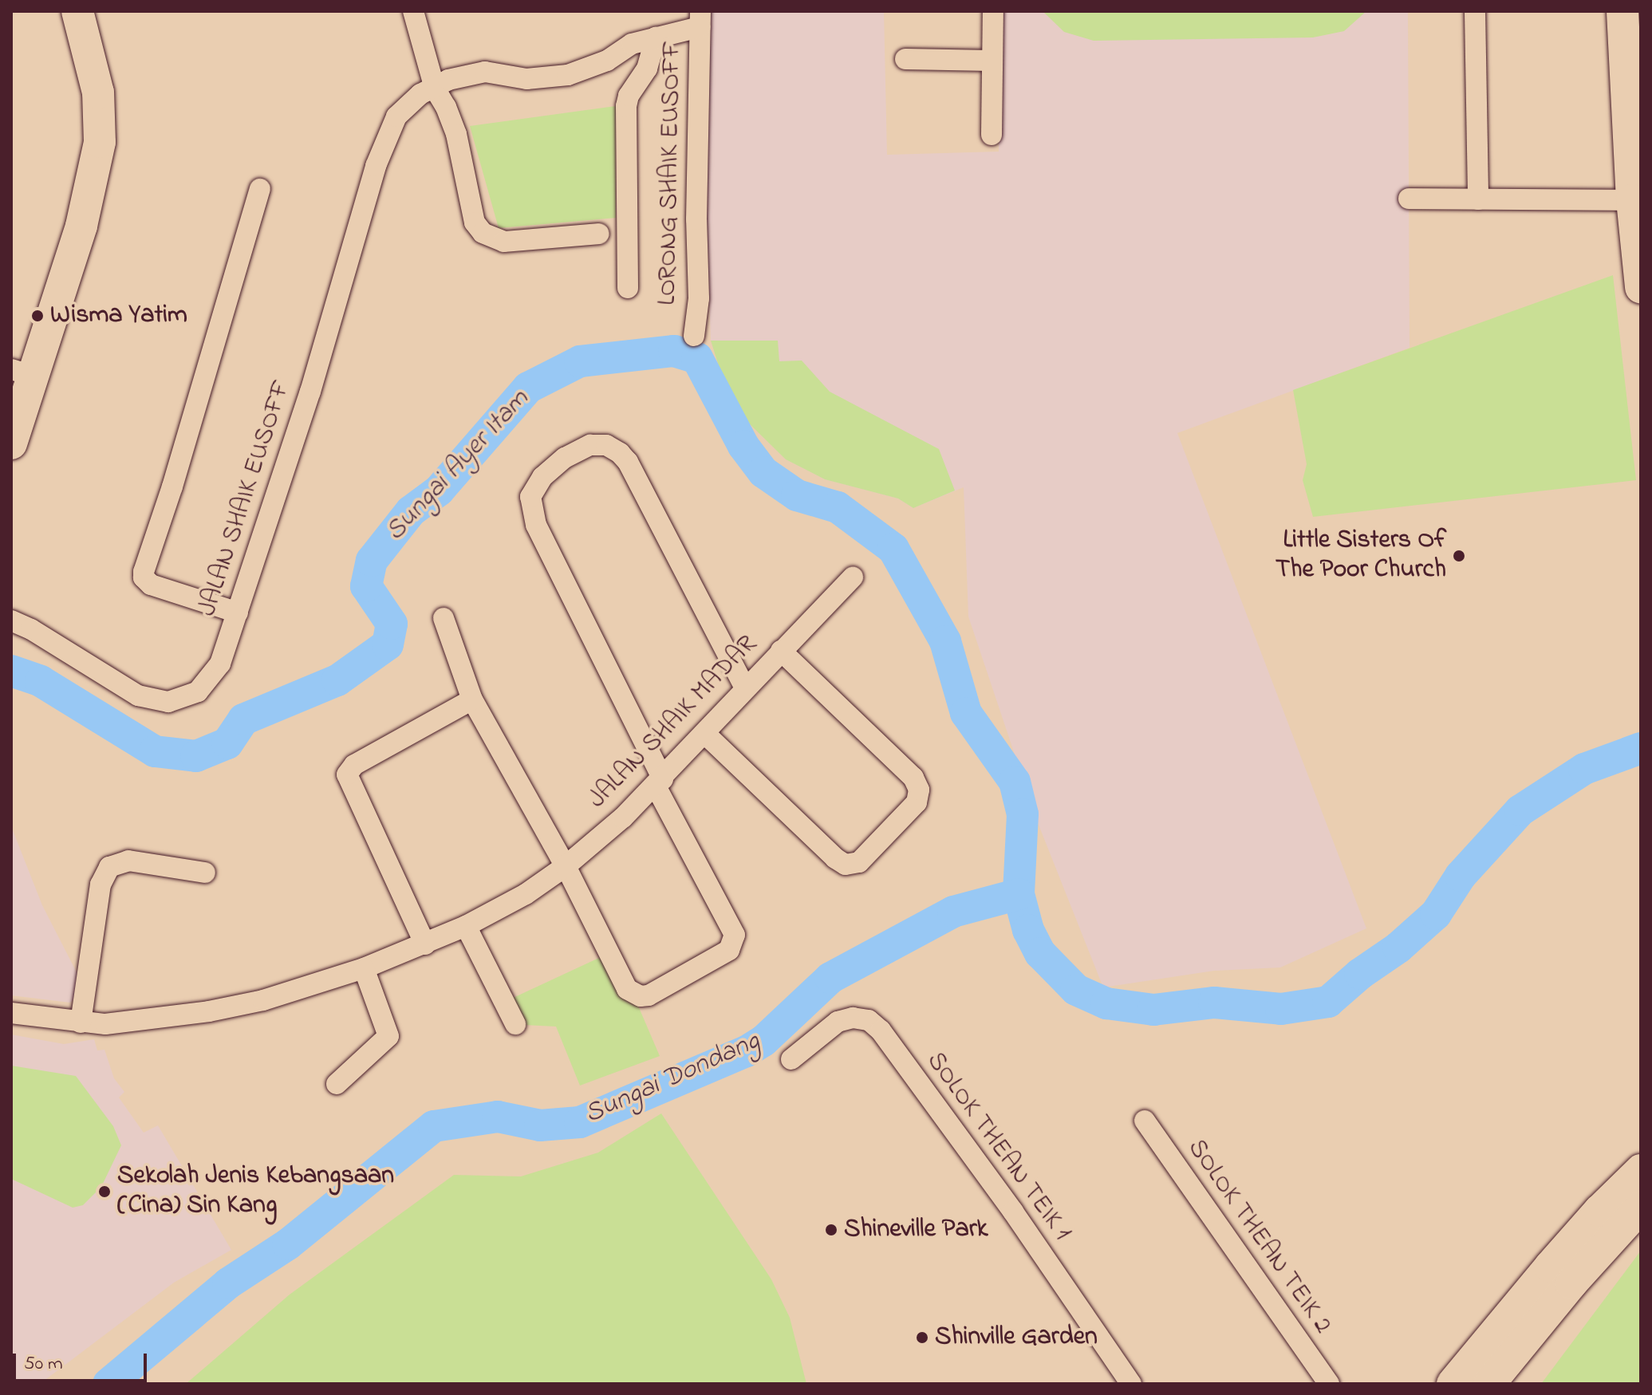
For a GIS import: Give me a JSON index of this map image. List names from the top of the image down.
{
  "streets": {
    "street": [
      "LORONG SHAIK EUSOFF",
      "JALAN SHAIK EUSOFF",
      "JALAN SHAIK MADAR",
      "SOLOK THEAN TEIK 1",
      "SOLOK THEAN TEIK 2"
    ]
  },
  "water": ["Sungai Ayer Itam", "Sungai Dondang"],
  "places": [
    "Wisma Yatim",
    "Little Sisters Of The Poor Church",
    "Sekolah Jenis Kebangsaan (Cina) Sin Kang",
    "Shineville Park",
    "Shinville Garden"
  ],
  "scale_bar": "50 m"
}
